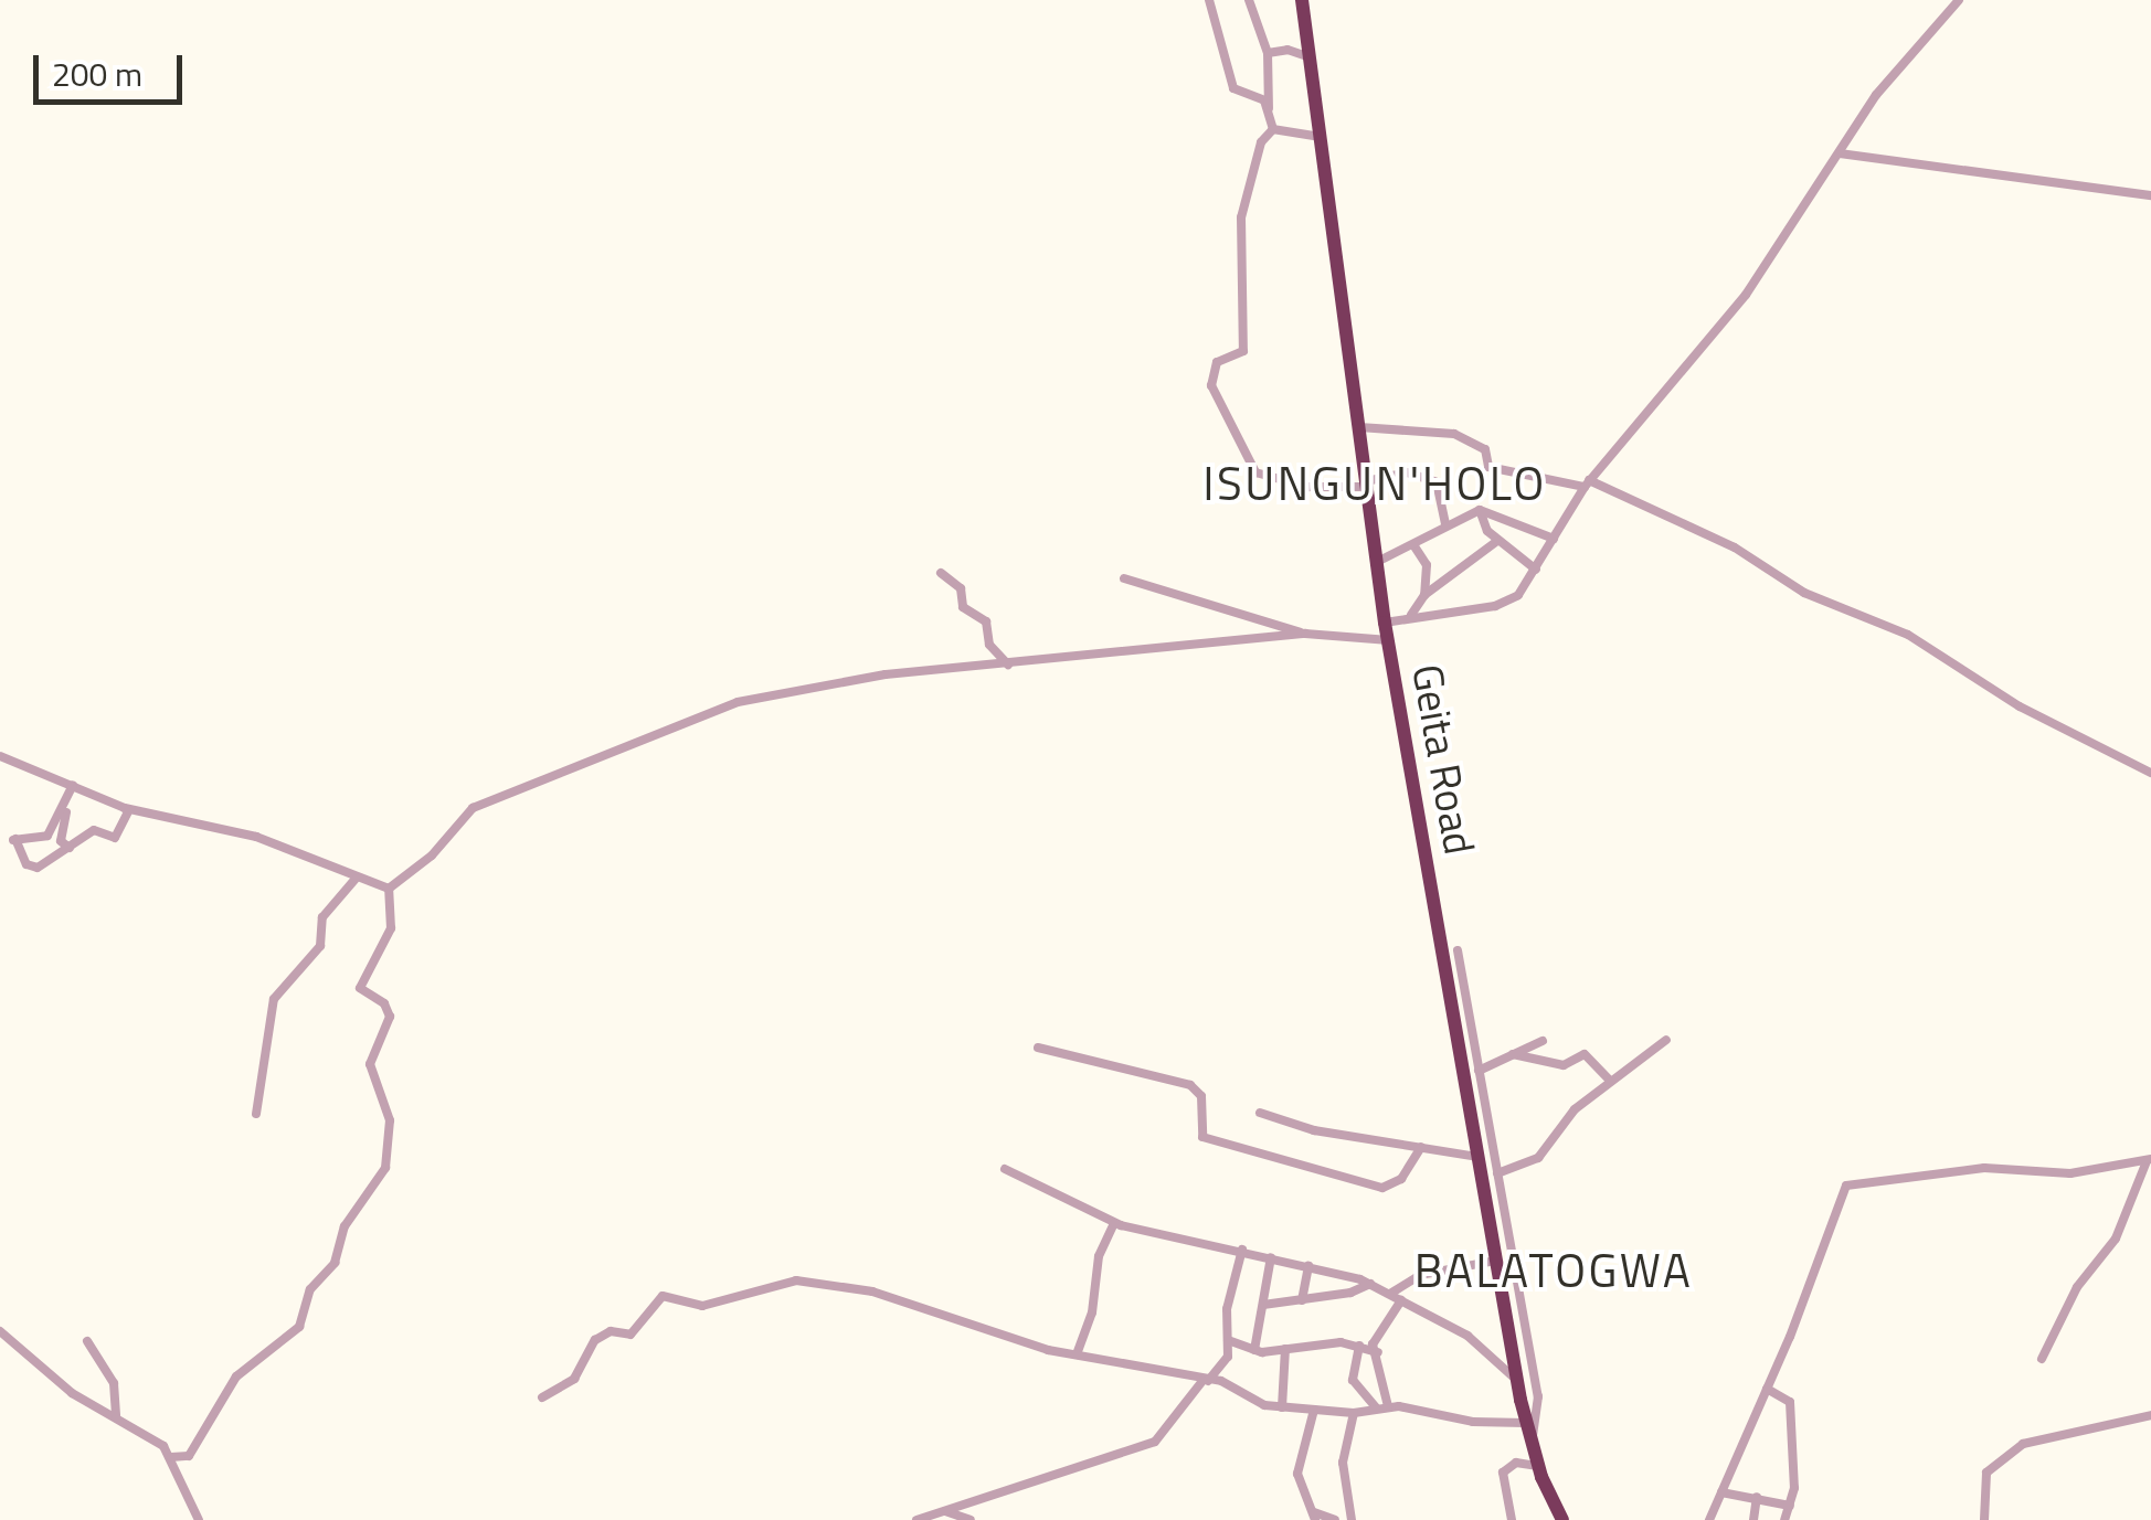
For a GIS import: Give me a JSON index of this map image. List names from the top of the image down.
{
  "streets": {
    "highway": ["Geita Road"]
  },
  "districts": ["ISUNGUN'HOLO", "BALATOGWA"],
  "scale_bar": "200 m"
}
